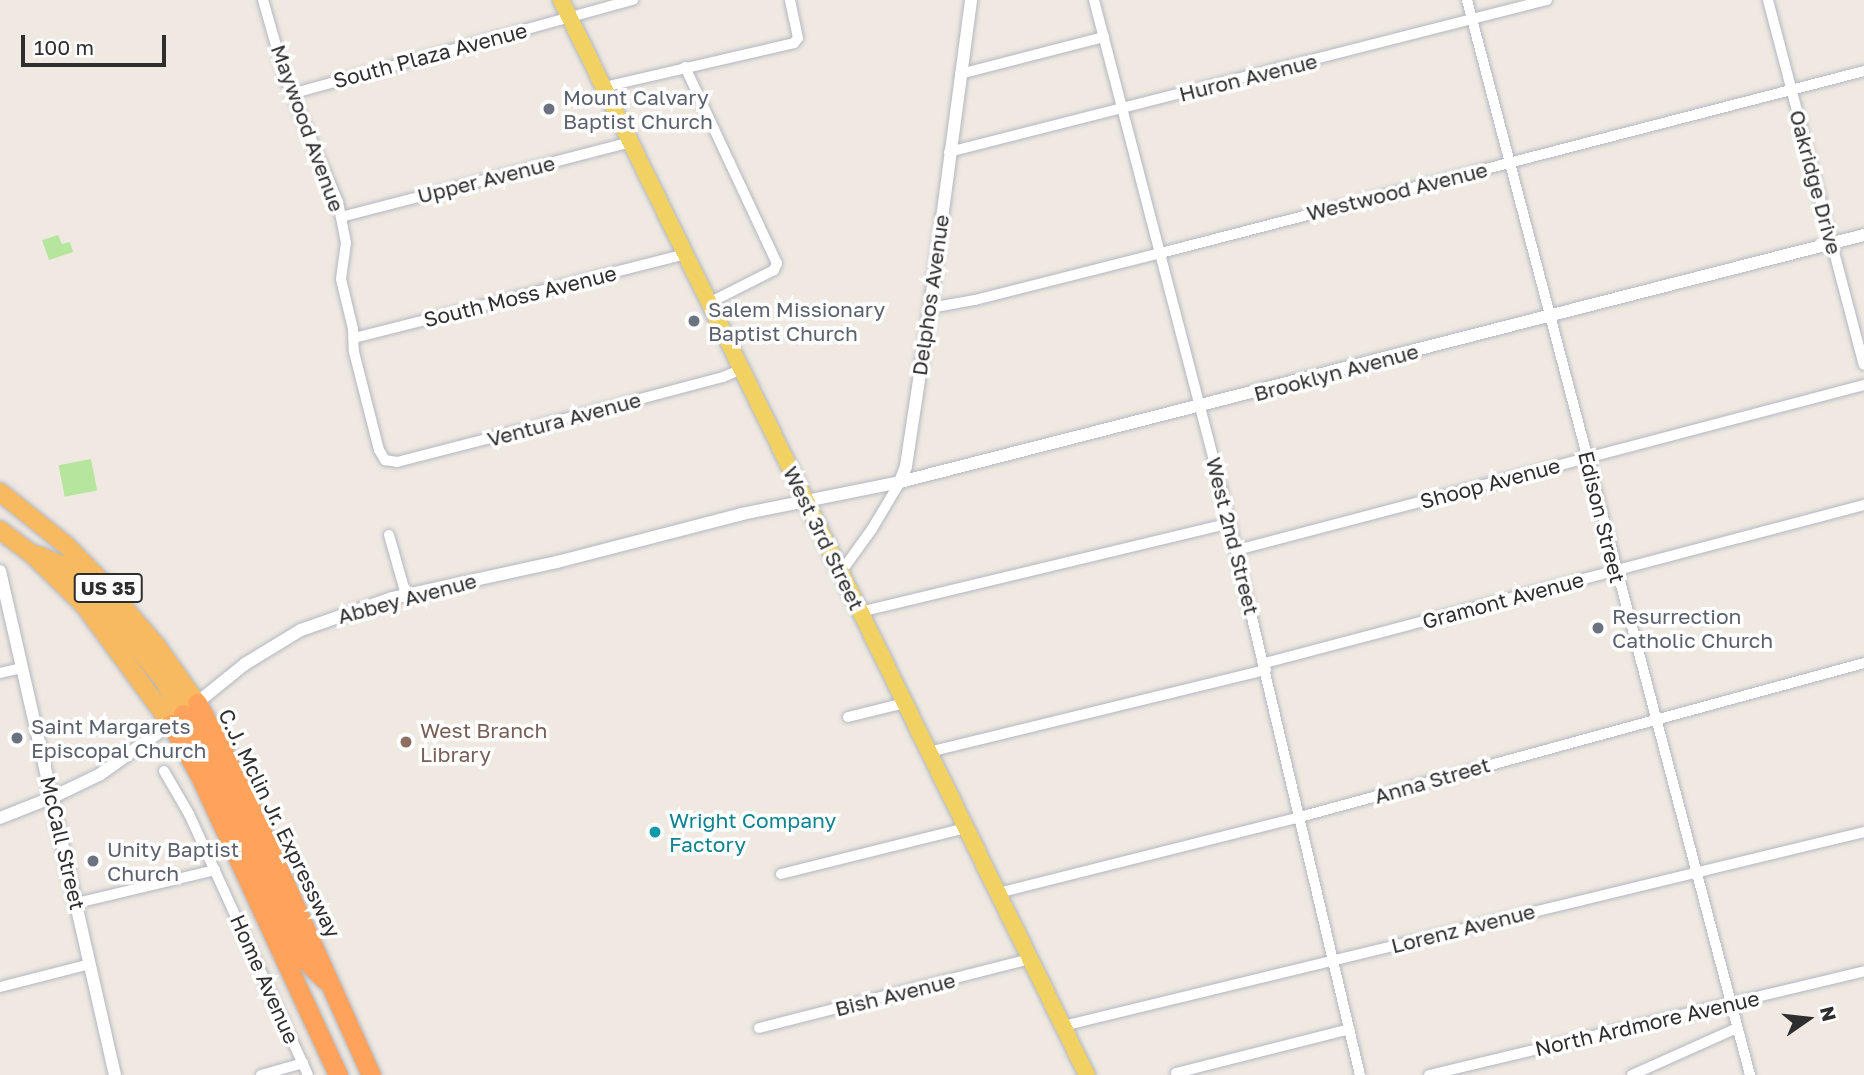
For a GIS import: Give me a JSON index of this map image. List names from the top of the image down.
{
  "streets": {
    "highway": ["US 35", "C.J. Mclin Jr. Expressway"],
    "main road": ["West 3rd Street"],
    "street": [
      "South Plaza Avenue",
      "Huron Avenue",
      "Maywood Avenue",
      "Upper Avenue",
      "Oakridge Drive",
      "Westwood Avenue",
      "Delphos Avenue",
      "South Moss Avenue",
      "Brooklyn Avenue",
      "Ventura Avenue",
      "Shoop Avenue",
      "Edison Street",
      "West 2nd Street",
      "Abbey Avenue",
      "Gramont Avenue",
      "Anna Street",
      "McCall Street",
      "Lorenz Avenue",
      "Home Avenue",
      "Bish Avenue",
      "North Ardmore Avenue"
    ]
  },
  "crossings": [
    ["South Plaza Avenue", "Maywood Avenue"],
    ["South Plaza Avenue", "West 3rd Street"],
    ["Huron Avenue", "Delphos Avenue"],
    ["Huron Avenue", "Edison Street"],
    ["Huron Avenue", "West 2nd Street"],
    ["Maywood Avenue", "Upper Avenue"],
    ["Maywood Avenue", "South Moss Avenue"],
    ["Maywood Avenue", "Ventura Avenue"],
    ["Upper Avenue", "West 3rd Street"],
    ["Oakridge Drive", "Westwood Avenue"],
    ["Oakridge Drive", "Brooklyn Avenue"],
    ["Westwood Avenue", "Delphos Avenue"],
    ["Westwood Avenue", "Edison Street"],
    ["Westwood Avenue", "West 2nd Street"],
    ["Delphos Avenue", "Brooklyn Avenue"],
    ["Delphos Avenue", "West 3rd Street"],
    ["South Moss Avenue", "West 3rd Street"],
    ["Brooklyn Avenue", "Edison Street"],
    ["Brooklyn Avenue", "West 2nd Street"],
    ["Brooklyn Avenue", "West 3rd Street"],
    ["Brooklyn Avenue", "Abbey Avenue"],
    ["Ventura Avenue", "West 3rd Street"],
    ["Shoop Avenue", "Edison Street"],
    ["Shoop Avenue", "West 2nd Street"],
    ["Edison Street", "Gramont Avenue"],
    ["Edison Street", "Anna Street"],
    ["Edison Street", "Lorenz Avenue"],
    ["Edison Street", "North Ardmore Avenue"],
    ["West 2nd Street", "Gramont Avenue"],
    ["West 2nd Street", "Anna Street"],
    ["West 2nd Street", "Lorenz Avenue"],
    ["West 3rd Street", "Abbey Avenue"],
    ["West 3rd Street", "Gramont Avenue"],
    ["West 3rd Street", "Anna Street"],
    ["West 3rd Street", "Lorenz Avenue"],
    ["West 3rd Street", "Bish Avenue"],
    ["Abbey Avenue", "C.J. Mclin Jr. Expressway"],
    ["Abbey Avenue", "McCall Street"]
  ],
  "places": [
    "Mount Calvary Baptist Church",
    "Salem Missionary Baptist Church",
    "Resurrection Catholic Church",
    "Saint Margarets Episcopal Church",
    "West Branch Library",
    "Wright Company Factory",
    "Unity Baptist Church"
  ],
  "scale_bar": "100 m",
  "north": "right"
}
